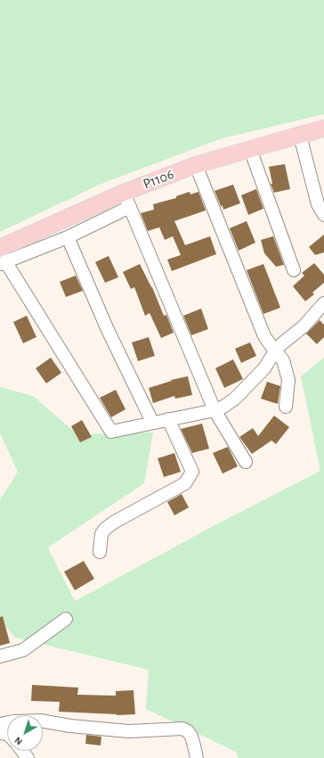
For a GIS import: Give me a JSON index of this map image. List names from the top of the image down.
{
  "streets": {
    "main road": ["P1106"]
  },
  "north": "bottom left"
}
